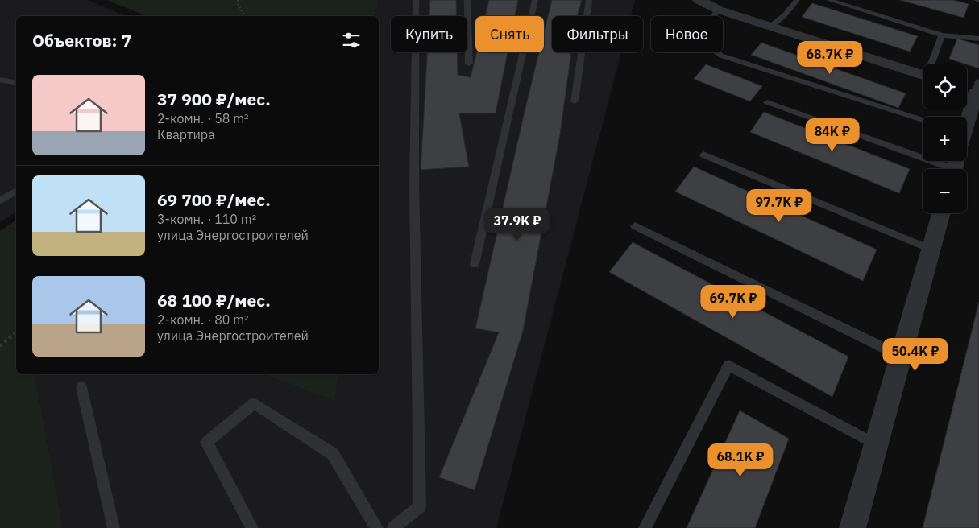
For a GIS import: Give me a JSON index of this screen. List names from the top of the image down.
{
  "page": {
    "chip": [
      "Купить",
      "Снять",
      "Фильтры",
      "Новое"
    ],
    "heading": "Объектов: 7",
    "price": [
      "68.7K ₽",
      "84K ₽",
      "97.7K ₽",
      "37.9K ₽",
      "69.7K ₽",
      "50.4K ₽",
      "68.1K ₽"
    ],
    "map_buttons": ["+", "−"],
    "list": [
      {
        "name": "37 900 ₽/мес.",
        "note": "2-комн. · 58 m² · Квартира"
      },
      {
        "name": "69 700 ₽/мес.",
        "note": "3-комн. · 110 m² · улица Энергостроителей"
      },
      {
        "name": "68 100 ₽/мес.",
        "note": "2-комн. · 80 m² · улица Энергостроителей"
      }
    ]
  }
}
